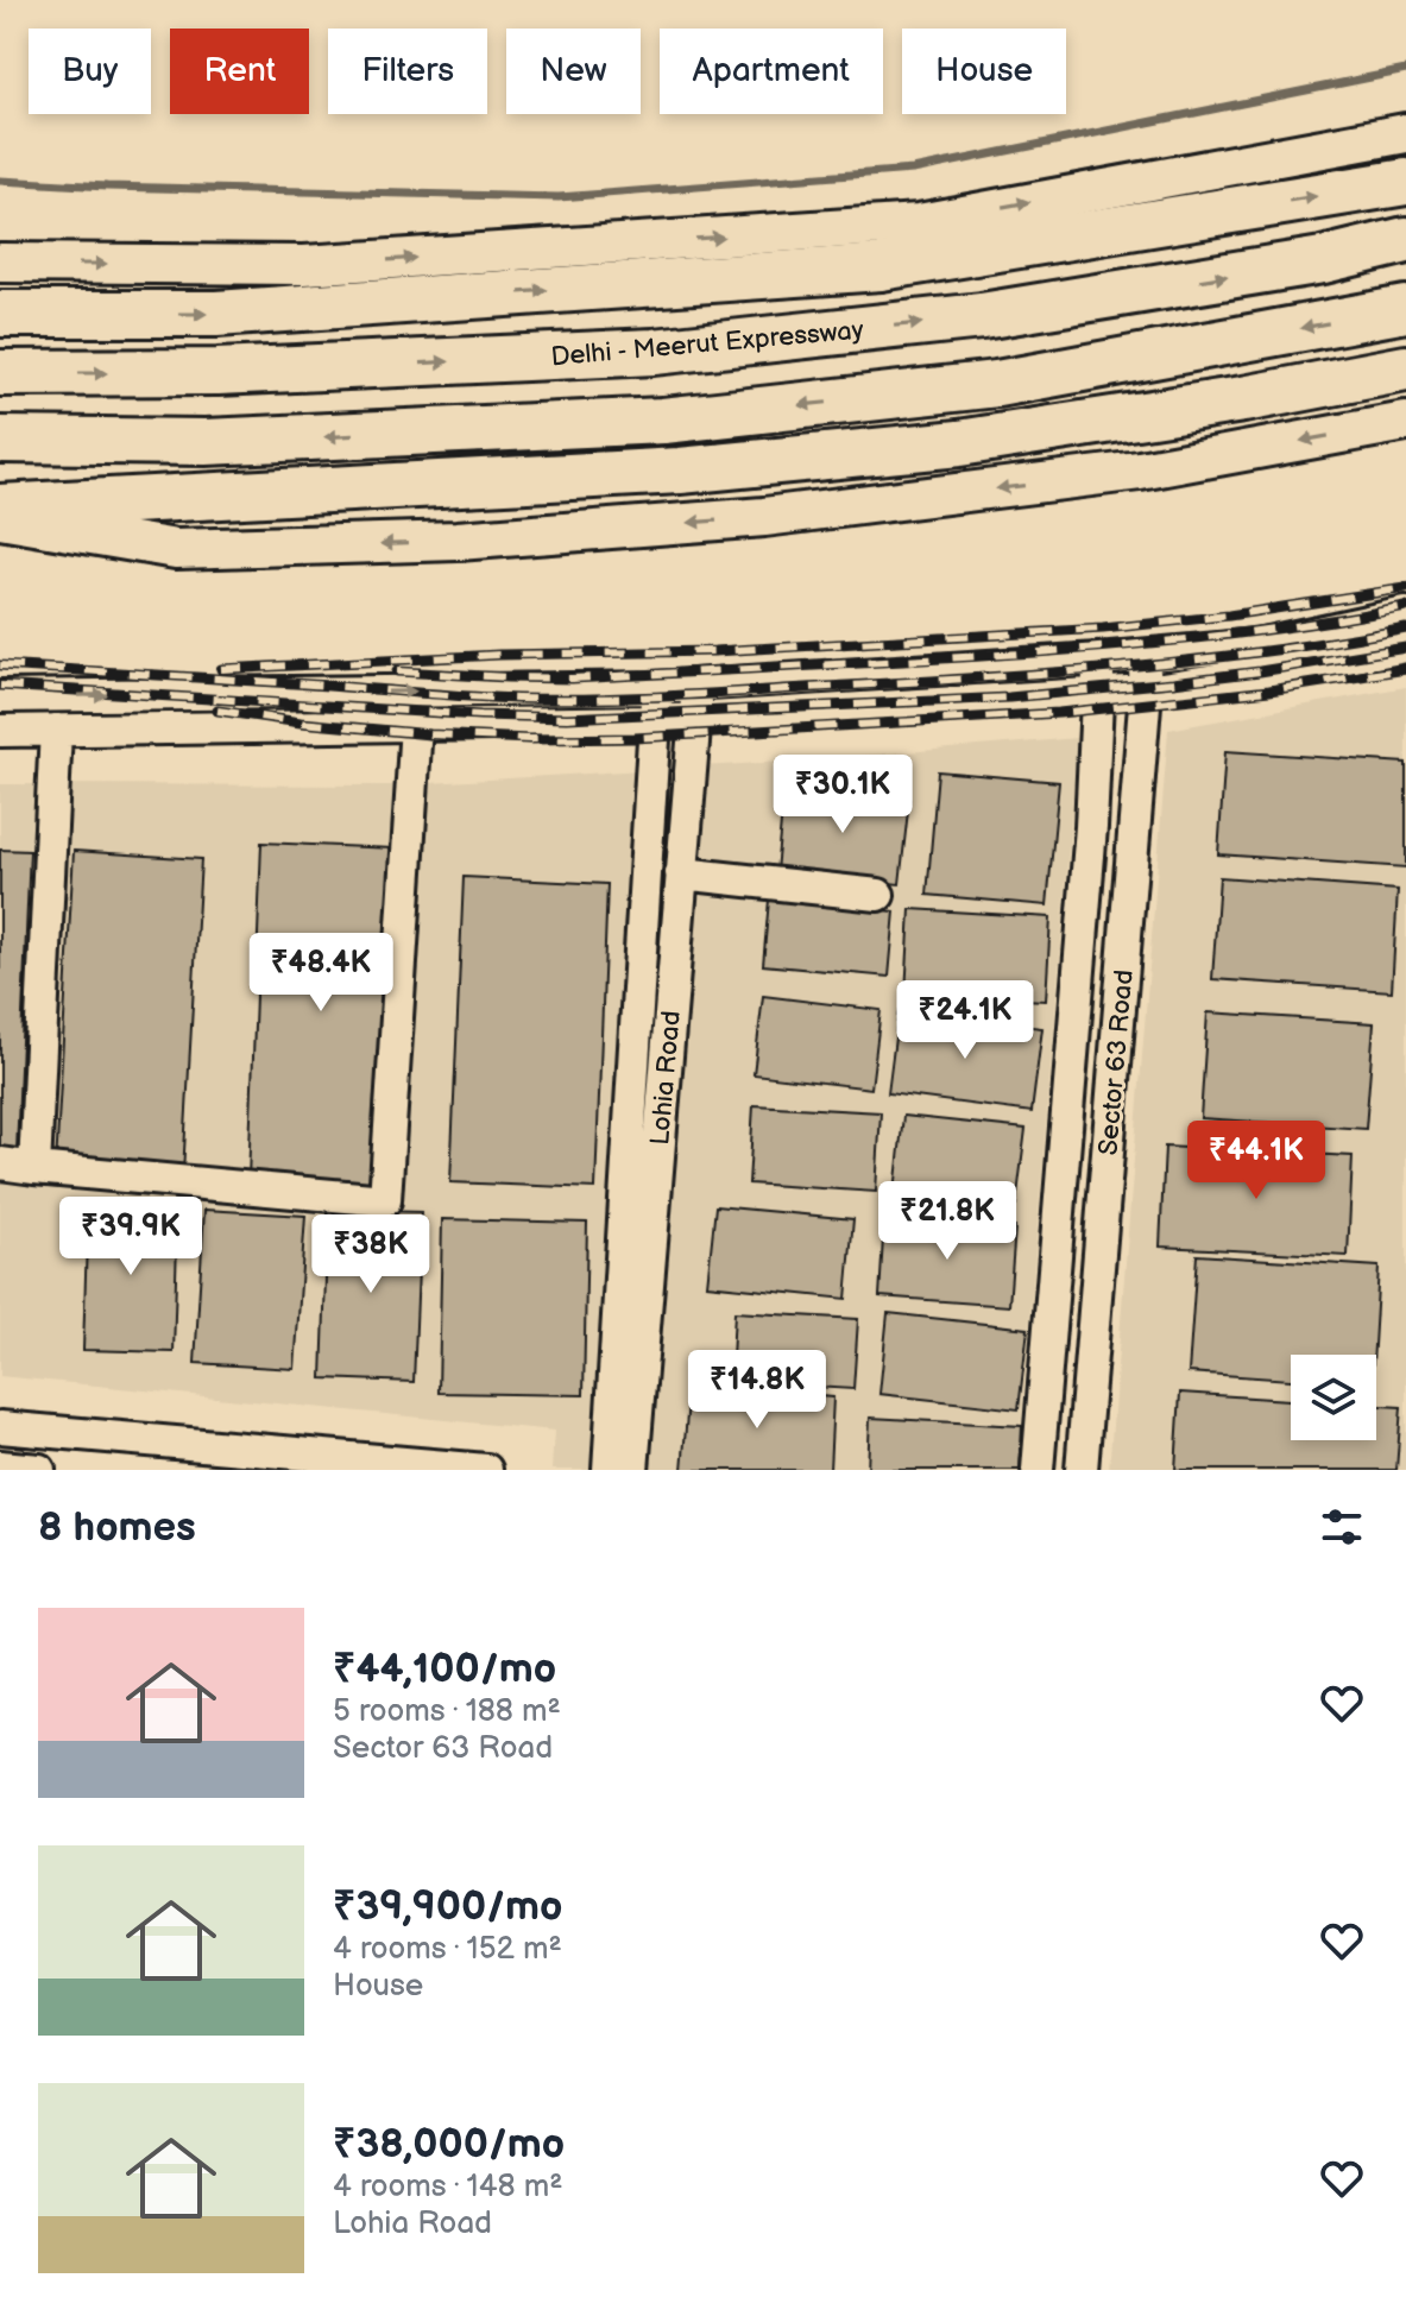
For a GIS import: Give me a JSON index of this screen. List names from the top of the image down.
{
  "streets": {
    "highway": ["Delhi - Meerut Expressway"],
    "street": ["Sector 63 Road", "Lohia Road"]
  },
  "page": {
    "chip": [
      "Buy",
      "Rent",
      "Filters",
      "New",
      "Apartment",
      "House"
    ],
    "price": [
      "₹30.1K",
      "₹48.4K",
      "₹24.1K",
      "₹44.1K",
      "₹21.8K",
      "₹39.9K",
      "₹38K",
      "₹14.8K"
    ],
    "heading": "8 homes",
    "list": [
      {
        "name": "₹44,100/mo",
        "note": "5 rooms · 188 m² · Sector 63 Road"
      },
      {
        "name": "₹39,900/mo",
        "note": "4 rooms · 152 m² · House"
      },
      {
        "name": "₹38,000/mo",
        "note": "4 rooms · 148 m² · Lohia Road"
      }
    ]
  }
}
